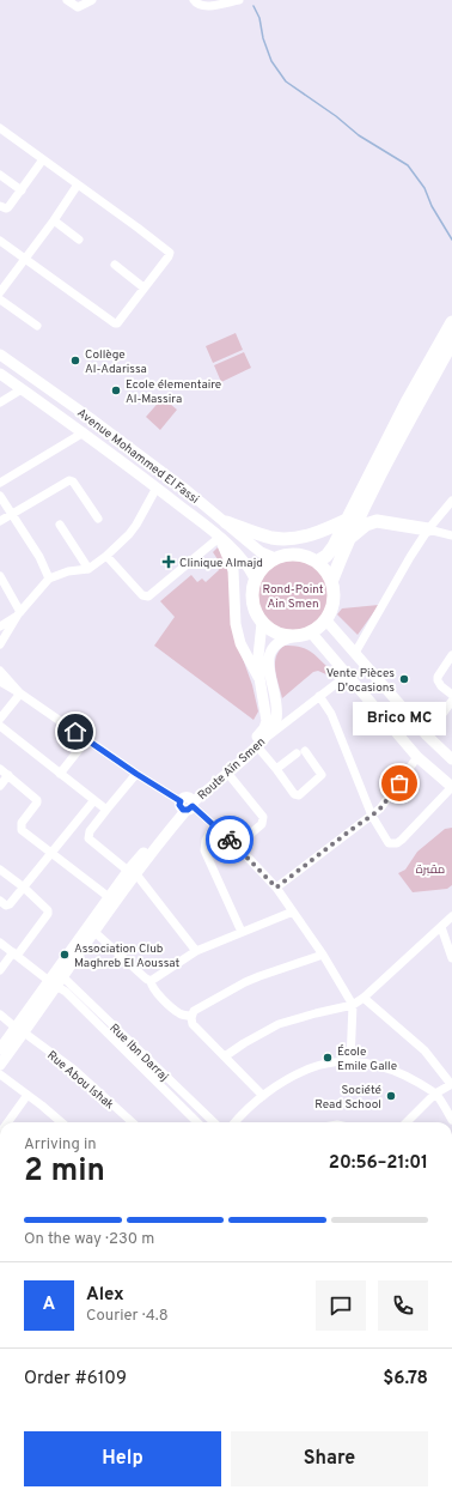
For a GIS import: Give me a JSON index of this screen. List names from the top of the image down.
{
  "streets": {
    "main road": ["Avenue Mohammed El Fassi", "Route Aïn Smen"],
    "street": ["Rue Ibn Darraj", "Rue Abou Ishak"]
  },
  "crossings": [
    ["Avenue Mohammed El Fassi", "Route Aïn Smen"]
  ],
  "parks": ["Rond-Point Ain Smen", "مقبرة"],
  "places": {
    "other": [
      "Collège Al-Adarissa",
      "Ecole élementaire Al-Massira",
      "Vente Pièces D'ocasions",
      "Brico MC",
      "Association Club Maghreb El Aoussat",
      "École Emile Galle",
      "Société Read School"
    ],
    "health": ["Clinique Almajd"]
  },
  "page": {
    "bubble": "Brico MC",
    "heading": ["2 min", "Arriving in", "20:56–21:01"],
    "panel": [
      "Alex",
      "Courier · 4.8",
      "Order #6109",
      "$6.78"
    ],
    "bar": "On the way · 230 m",
    "round": "A",
    "buttons": ["Help", "Share"]
  }
}
